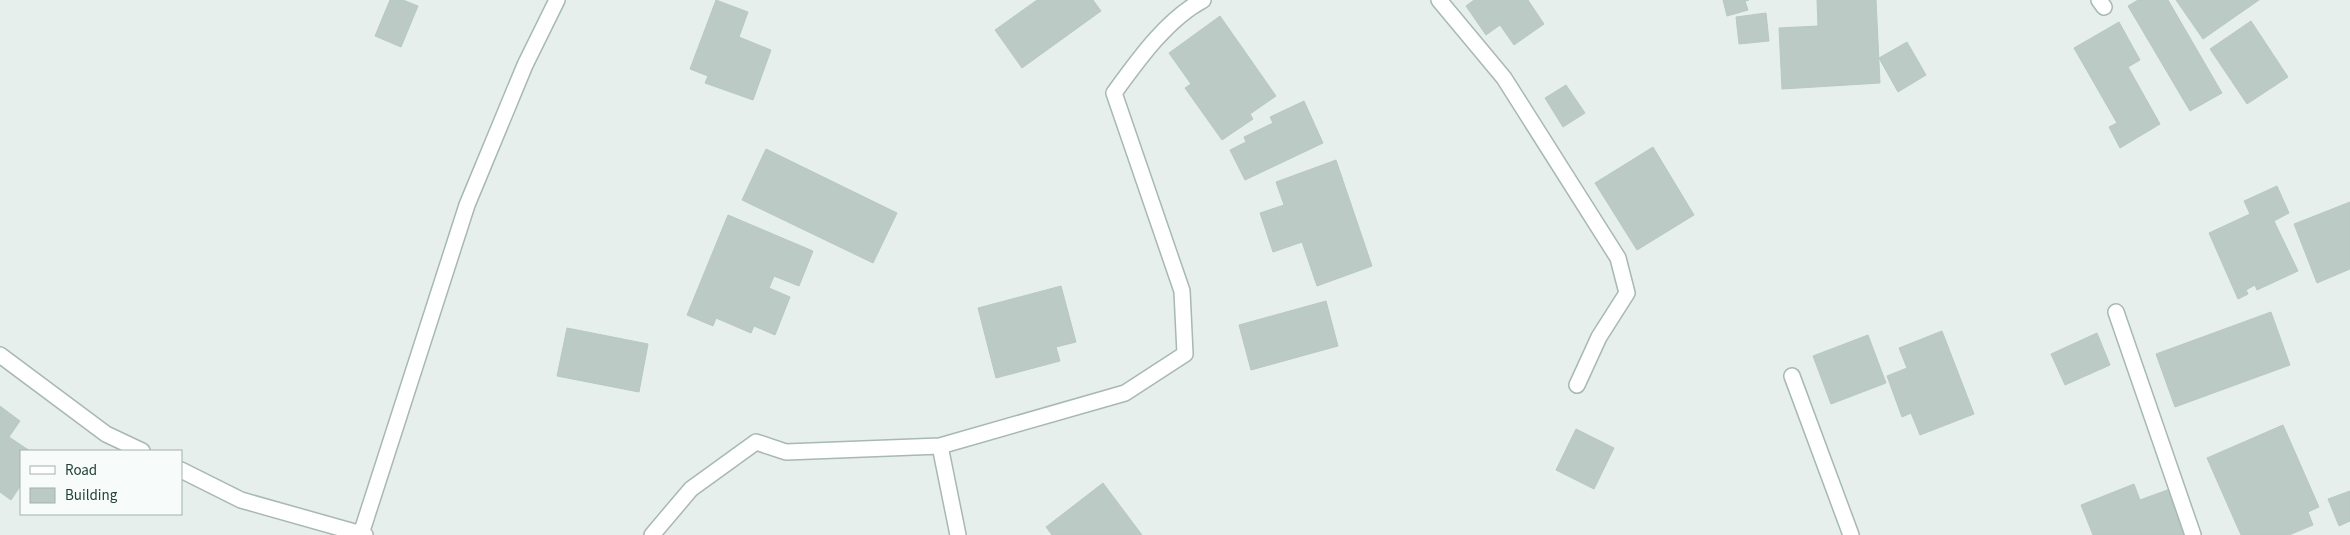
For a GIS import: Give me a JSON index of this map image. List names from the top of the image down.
{
  "legend": ["Road", "Building"]
}
